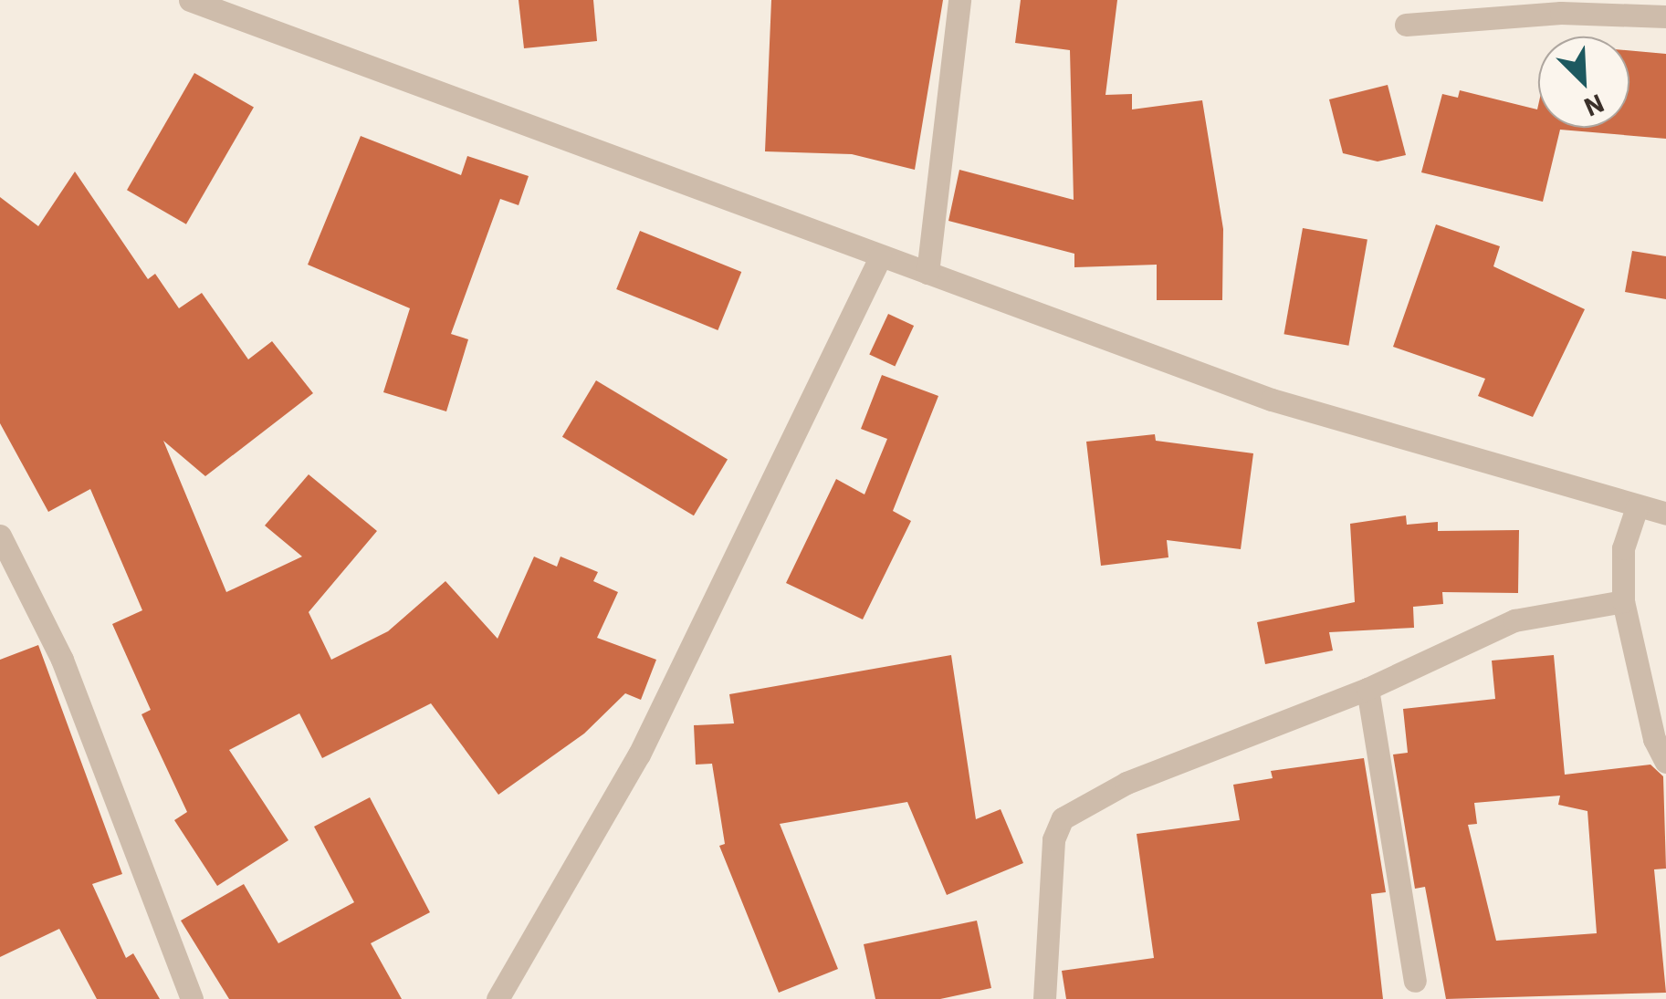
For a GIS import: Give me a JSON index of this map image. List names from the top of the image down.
{
  "north": "bottom right"
}
